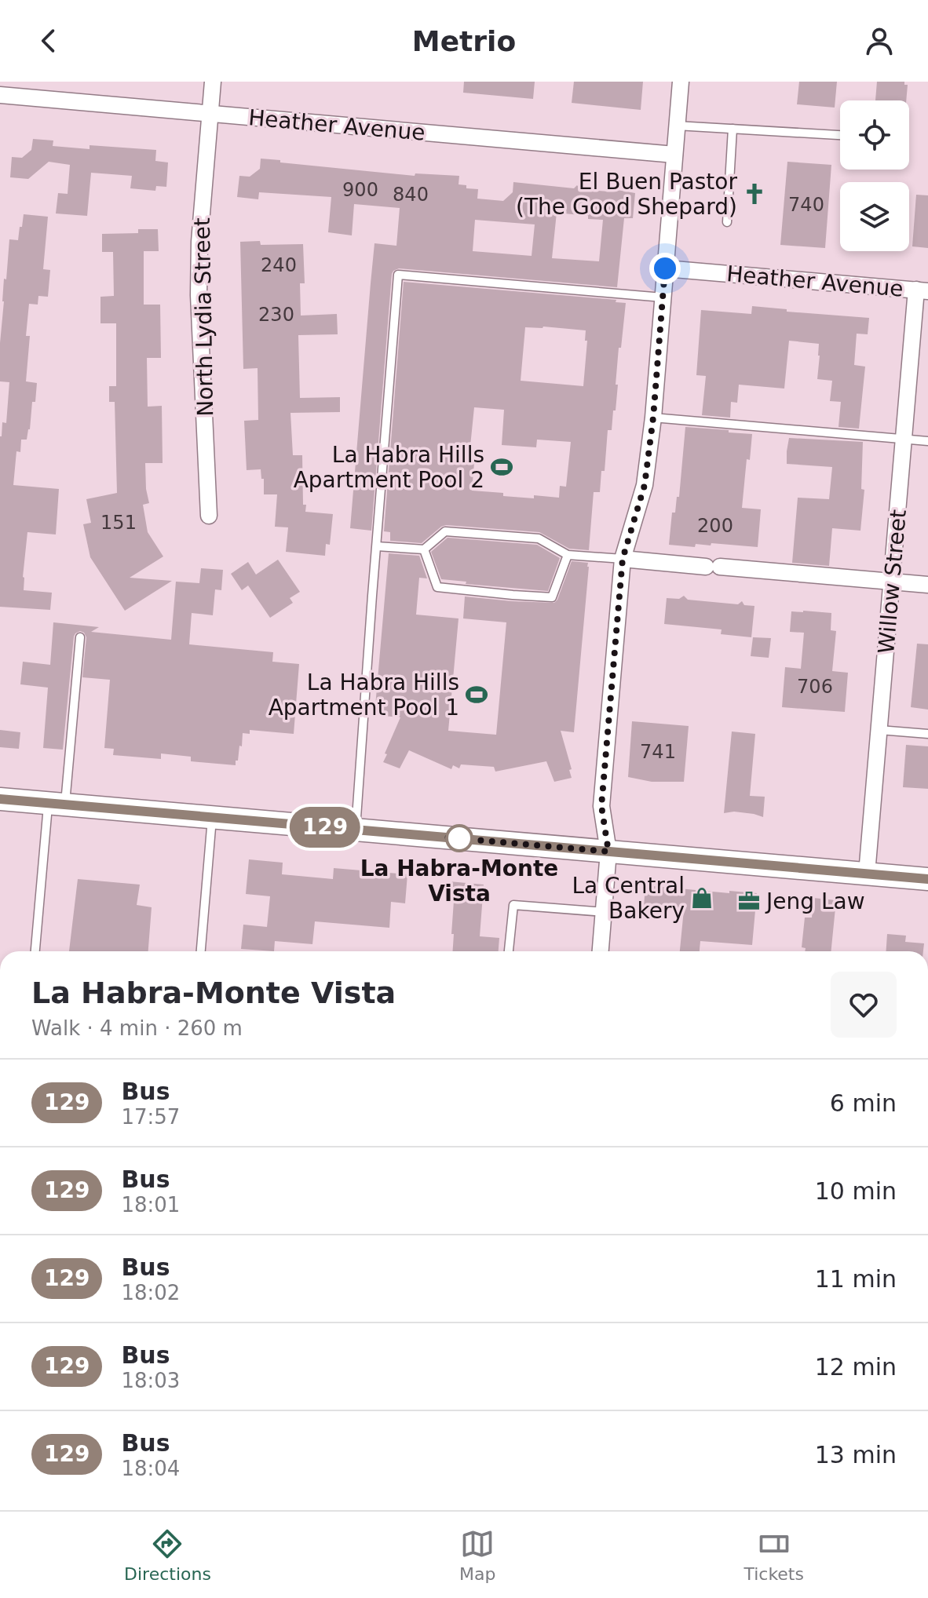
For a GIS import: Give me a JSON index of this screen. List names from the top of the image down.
{
  "streets": {
    "street": ["Heather Avenue", "North Lydia Street", "Willow Street"]
  },
  "crossings": [
    ["Heather Avenue", "North Lydia Street"],
    ["Heather Avenue", "Willow Street"]
  ],
  "places": {
    "church": ["El Buen Pastor (The Good Shepard)"],
    "sports": ["La Habra Hills Apartment Pool 2", "La Habra Hills Apartment Pool 1"],
    "other": ["La Habra-Monte Vista"],
    "shop": ["La Central Bakery"],
    "office": ["Jeng Law"]
  },
  "lines": ["bus line 129"],
  "house_numbers": [
    "900",
    "840",
    "740",
    "240",
    "230",
    "151",
    "200",
    "706",
    "741"
  ],
  "page": {
    "header": "Metrio",
    "on_map": "129",
    "heading": ["La Habra-Monte Vista", "Walk · 4 min · 260 m"],
    "list": [
      {
        "mark": "129",
        "name": "Bus",
        "note": "17:57",
        "value": "6 min"
      },
      {
        "mark": "129",
        "name": "Bus",
        "note": "18:01",
        "value": "10 min"
      },
      {
        "mark": "129",
        "name": "Bus",
        "note": "18:02",
        "value": "11 min"
      },
      {
        "mark": "129",
        "name": "Bus",
        "note": "18:03",
        "value": "12 min"
      },
      {
        "mark": "129",
        "name": "Bus",
        "note": "18:04",
        "value": "13 min"
      }
    ],
    "tabs": ["Directions", "Map", "Tickets"]
  }
}
